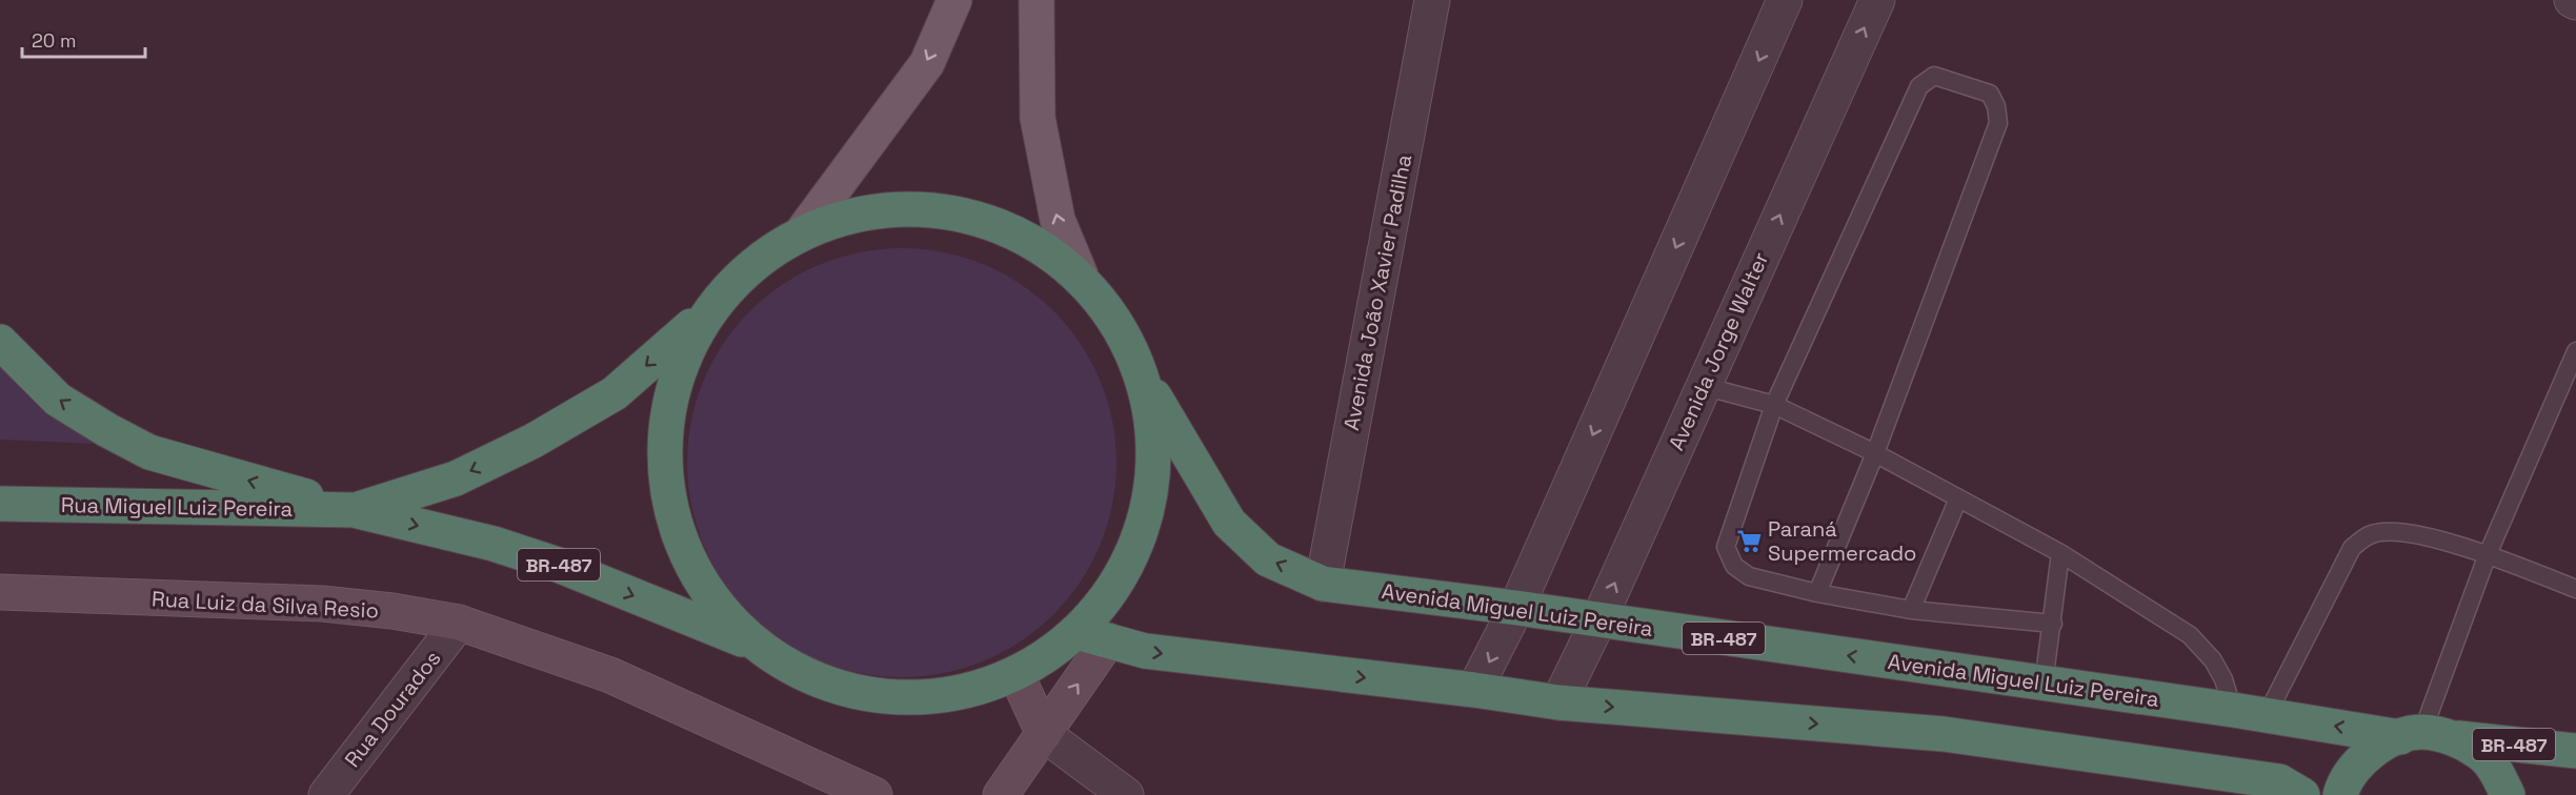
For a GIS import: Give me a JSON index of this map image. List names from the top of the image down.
{
  "streets": {
    "highway": ["Rua Miguel Luiz Pereira", "BR-487", "Avenida Miguel Luiz Pereira"],
    "street": [
      "Avenida João Xavier Padilha",
      "Avenida Jorge Walter",
      "Rua Luiz da Silva Resio",
      "Rua Dourados"
    ]
  },
  "crossings": [
    ["Avenida João Xavier Padilha", "Avenida Miguel Luiz Pereira"],
    ["Avenida Jorge Walter", "Avenida Miguel Luiz Pereira"],
    ["Rua Luiz da Silva Resio", "Rua Dourados"]
  ],
  "places": {
    "supermarket": ["Paraná Supermercado"]
  },
  "scale_bar": "20 m"
}
